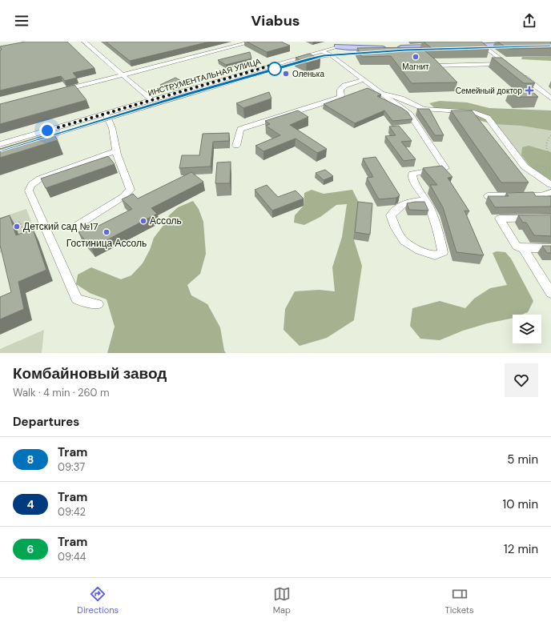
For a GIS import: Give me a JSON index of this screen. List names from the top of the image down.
{
  "streets": {
    "main road": ["ИНСТРУМЕНТАЛЬНАЯ УЛИЦА"]
  },
  "places": {
    "other": [
      "Магнит",
      "Оленька",
      "Ассоль",
      "Детский сад №17",
      "Гостиница Ассоль"
    ],
    "health": ["Семейный доктор"]
  },
  "lines": ["tram line 8"],
  "page": {
    "header": "Viabus",
    "heading": [
      ["Комбайновый завод", "Walk · 4 min · 260 m"],
      "Departures"
    ],
    "list": [
      {
        "mark": "8",
        "name": "Tram",
        "note": "09:37",
        "value": "5 min"
      },
      {
        "mark": "4",
        "name": "Tram",
        "note": "09:42",
        "value": "10 min"
      },
      {
        "mark": "6",
        "name": "Tram",
        "note": "09:44",
        "value": "12 min"
      }
    ],
    "tabs": ["Directions", "Map", "Tickets"]
  }
}
